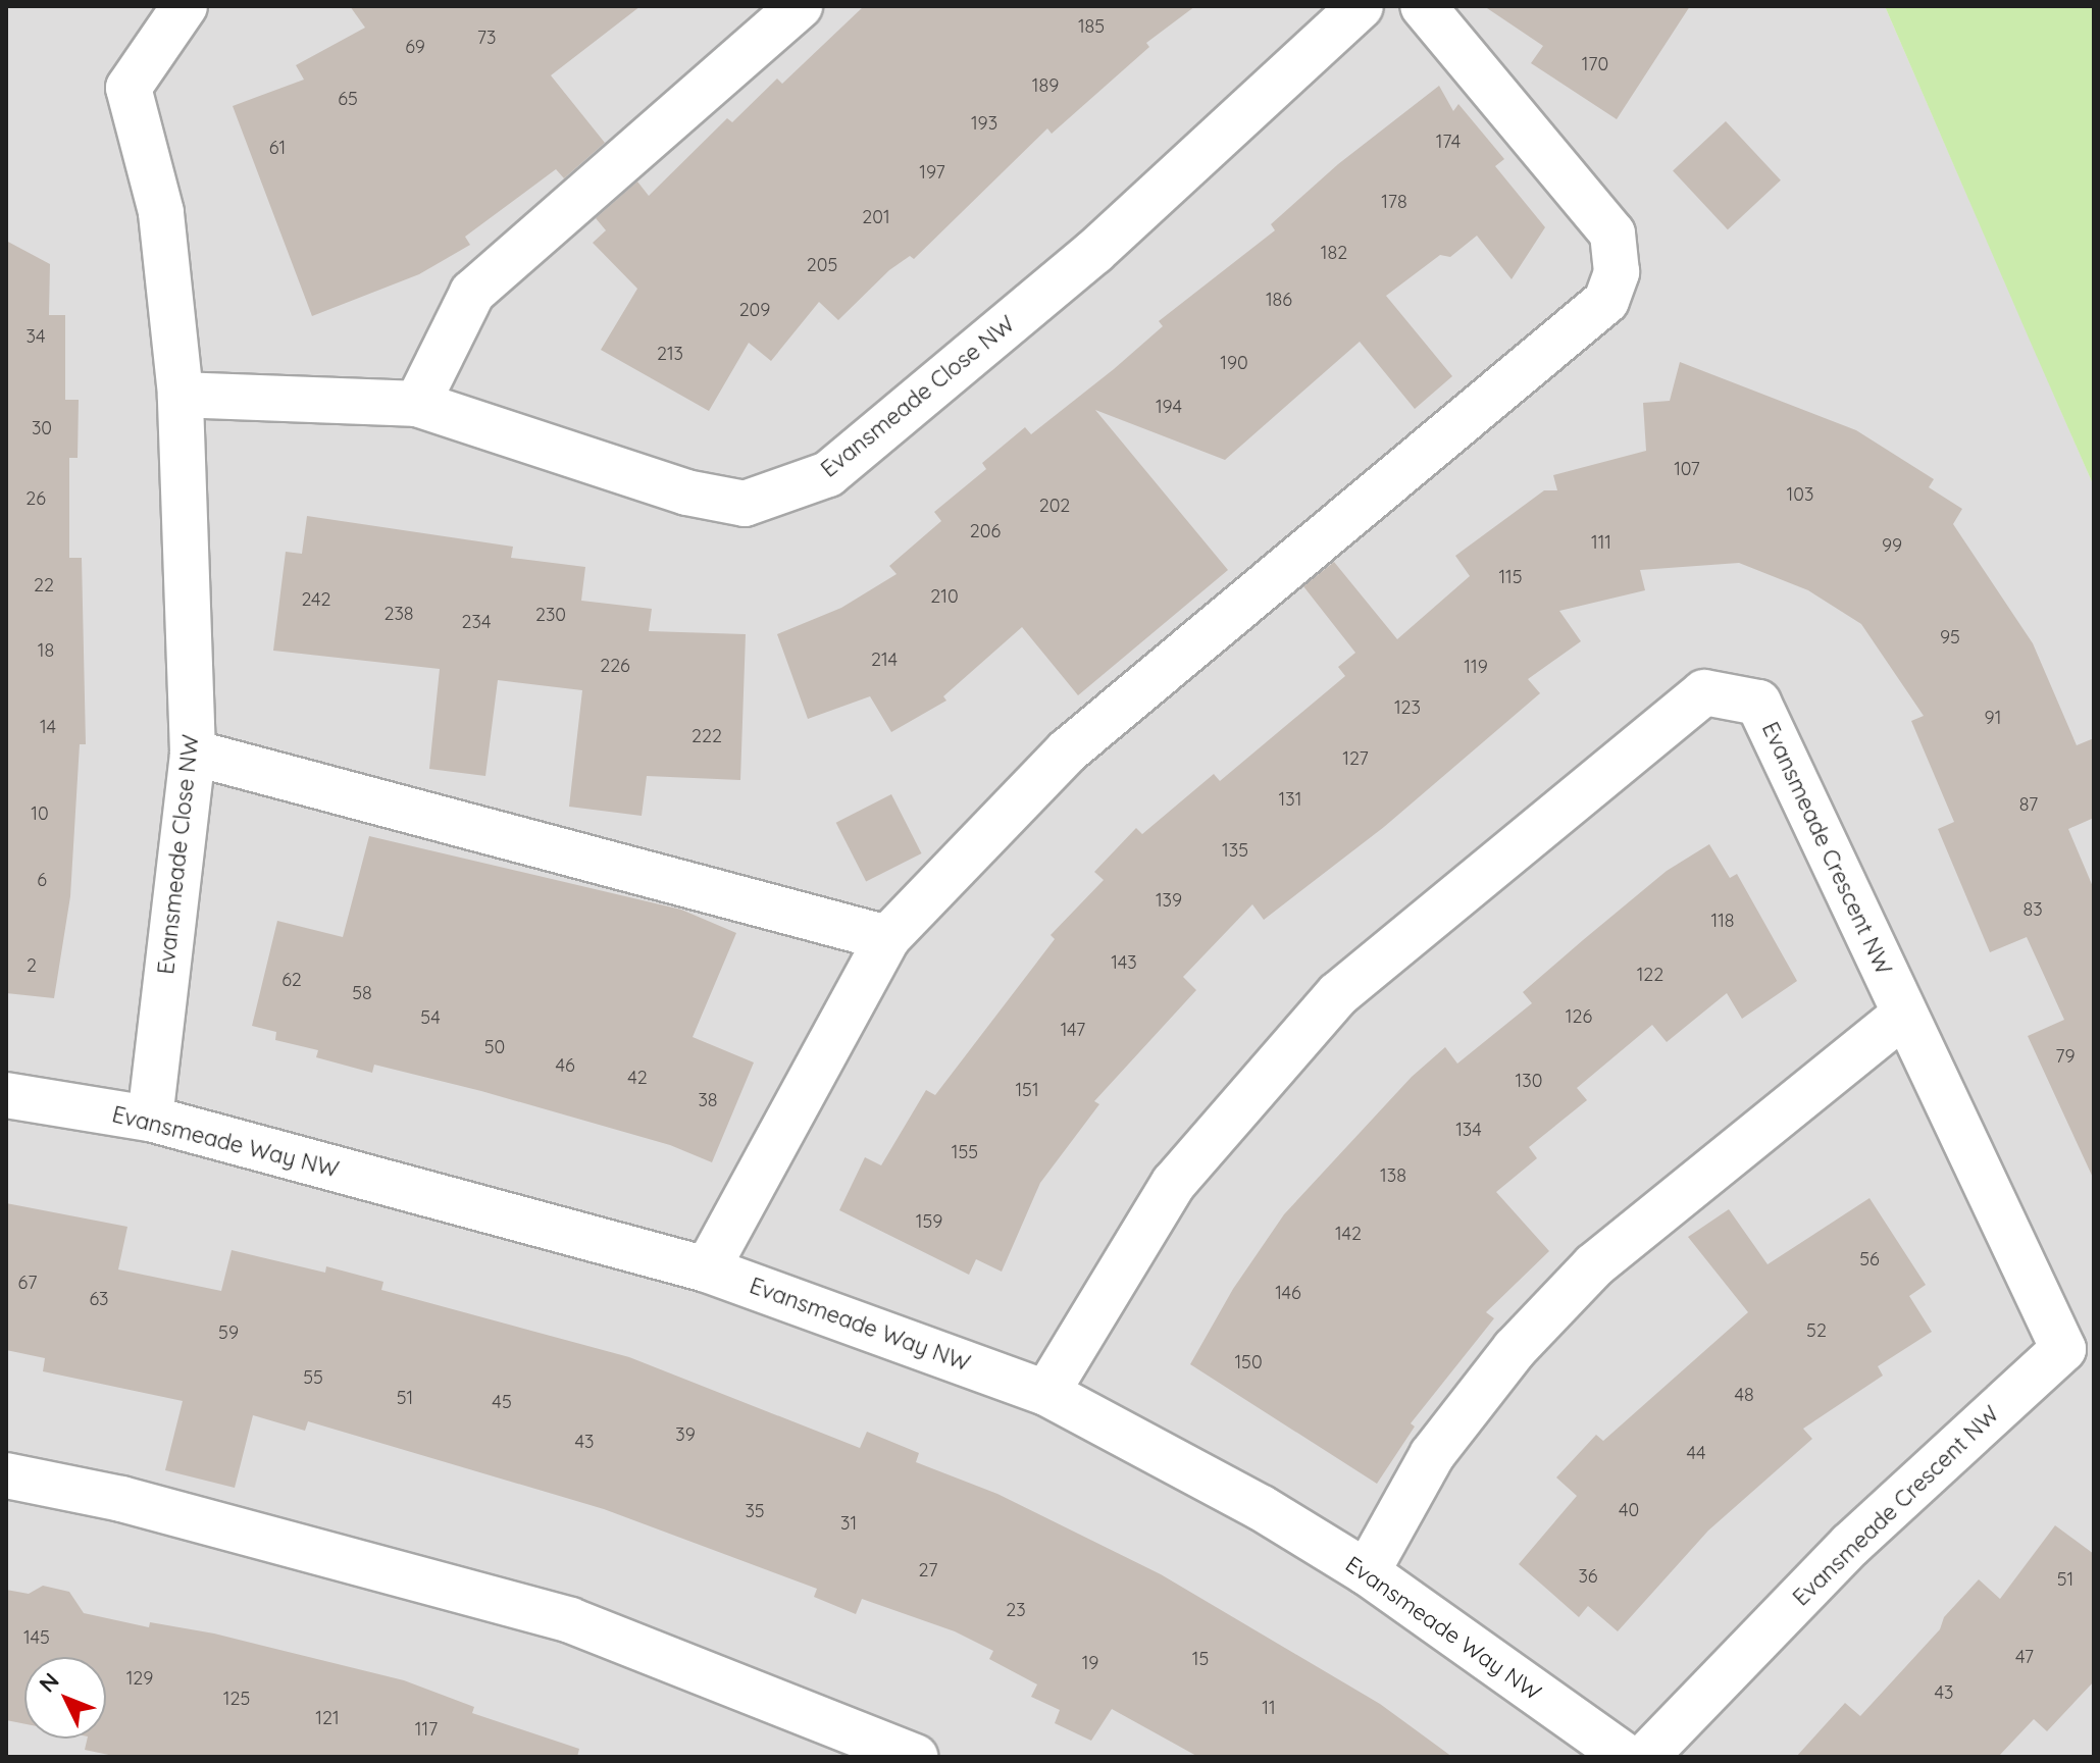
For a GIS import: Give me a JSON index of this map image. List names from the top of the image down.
{
  "streets": {
    "street": ["Evansmeade Close NW", "Evansmeade Crescent NW", "Evansmeade Way NW"]
  },
  "crossings": [
    ["Evansmeade Close NW", "Evansmeade Way NW"],
    ["Evansmeade Crescent NW", "Evansmeade Way NW"]
  ],
  "house_numbers": [
    "185",
    "73",
    "69",
    "170",
    "189",
    "65",
    "193",
    "174",
    "61",
    "197",
    "178",
    "201",
    "182",
    "205",
    "186",
    "209",
    "34",
    "213",
    "190",
    "194",
    "30",
    "107",
    "103",
    "26",
    "202",
    "206",
    "111",
    "99",
    "115",
    "22",
    "210",
    "242",
    "238",
    "230",
    "234",
    "95",
    "18",
    "214",
    "226",
    "119",
    "123",
    "91",
    "14",
    "222",
    "127",
    "131",
    "87",
    "10",
    "135",
    "6",
    "139",
    "83",
    "118",
    "143",
    "2",
    "122",
    "62",
    "58",
    "126",
    "54",
    "147",
    "50",
    "79",
    "46",
    "42",
    "130",
    "151",
    "38",
    "134",
    "155",
    "138",
    "159",
    "142",
    "56",
    "67",
    "146",
    "63",
    "52",
    "59",
    "150",
    "55",
    "48",
    "51",
    "45",
    "39",
    "43",
    "44",
    "40",
    "35",
    "31",
    "27",
    "36",
    "51",
    "23",
    "145",
    "47",
    "15",
    "19",
    "129",
    "43",
    "125",
    "11",
    "121",
    "117"
  ],
  "north": "top left"
}
